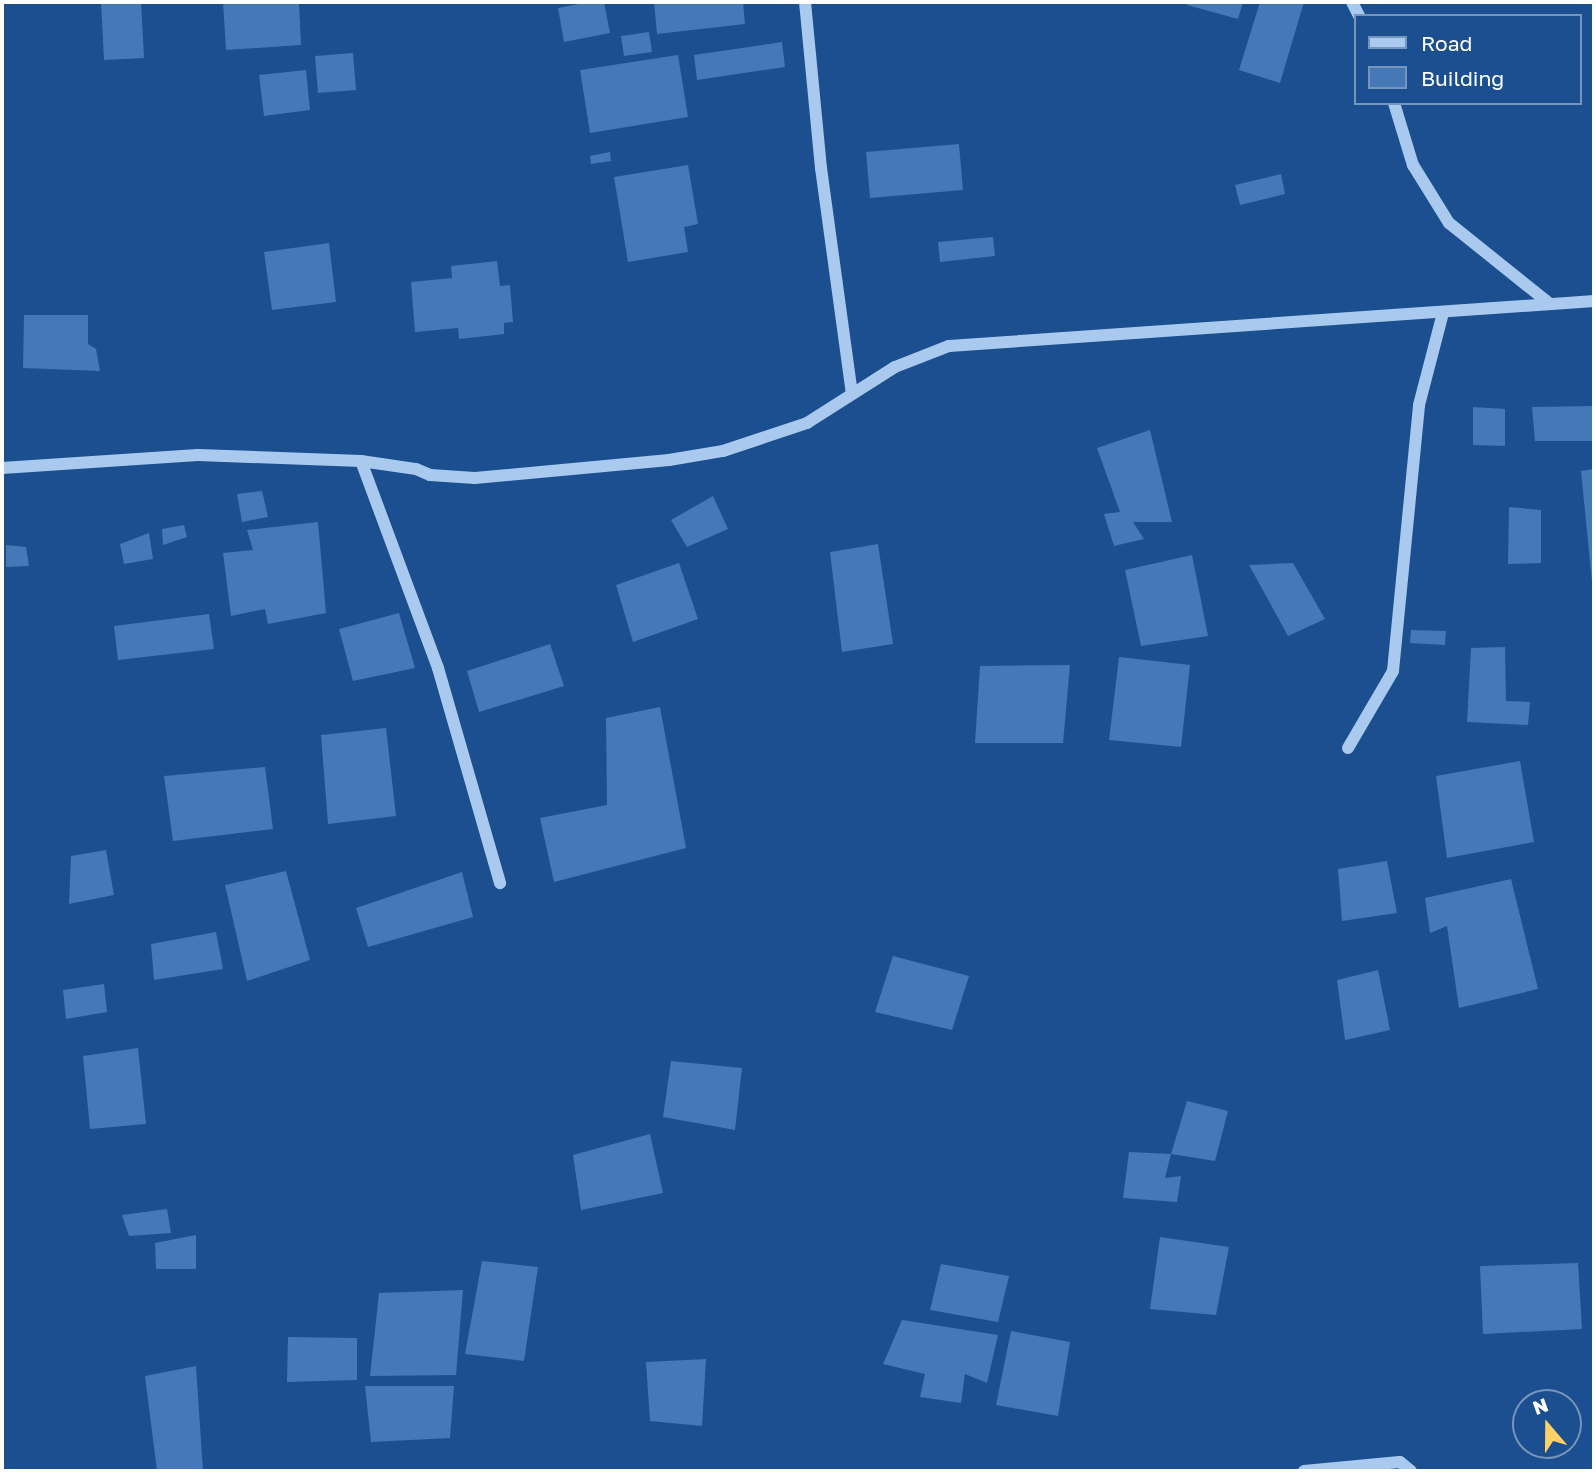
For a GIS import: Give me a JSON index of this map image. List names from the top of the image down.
{
  "legend": ["Road", "Building"],
  "north": "top"
}
